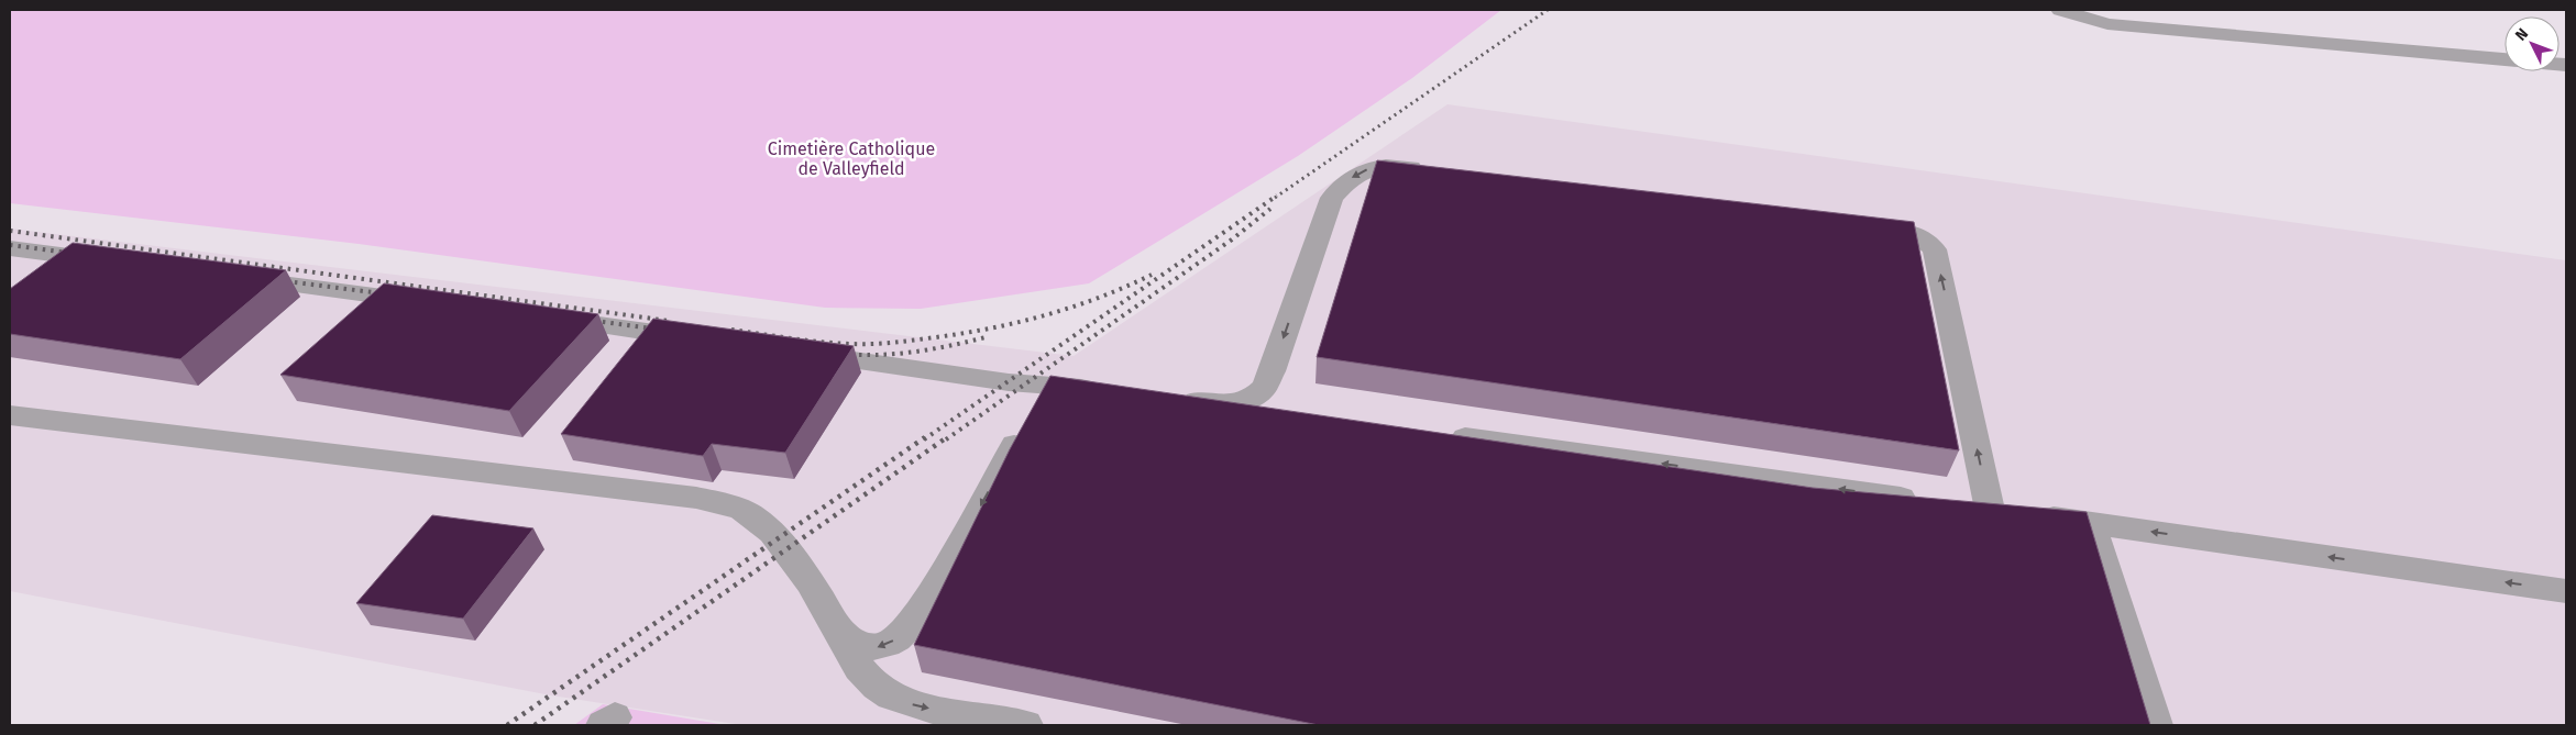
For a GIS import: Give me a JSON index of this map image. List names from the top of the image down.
{
  "parks": ["Cimetière Catholique de Valleyfield"],
  "north": "top left"
}
